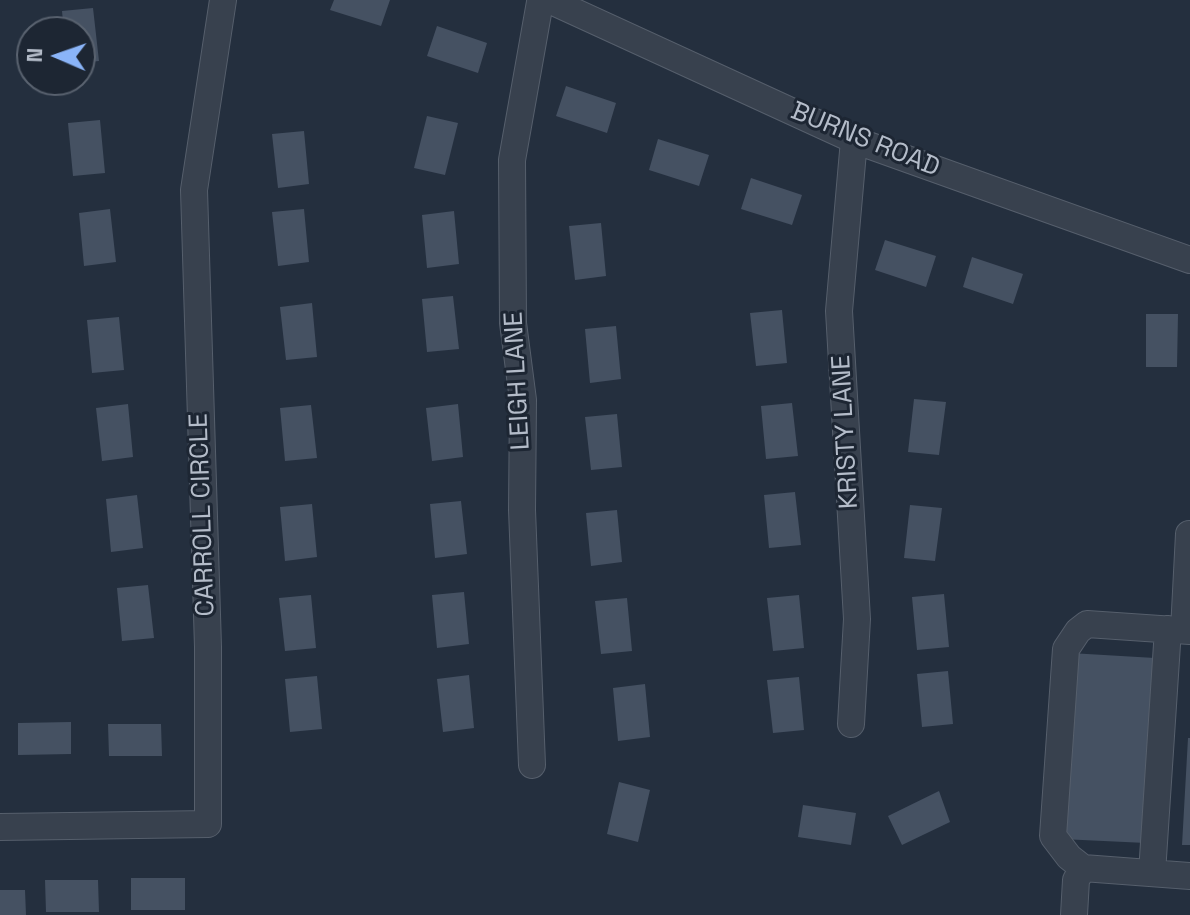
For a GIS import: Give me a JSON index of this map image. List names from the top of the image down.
{
  "streets": {
    "street": [
      "BURNS ROAD",
      "LEIGH LANE",
      "KRISTY LANE",
      "CARROLL CIRCLE"
    ]
  },
  "crossings": [
    ["BURNS ROAD", "KRISTY LANE"]
  ],
  "north": "left"
}
